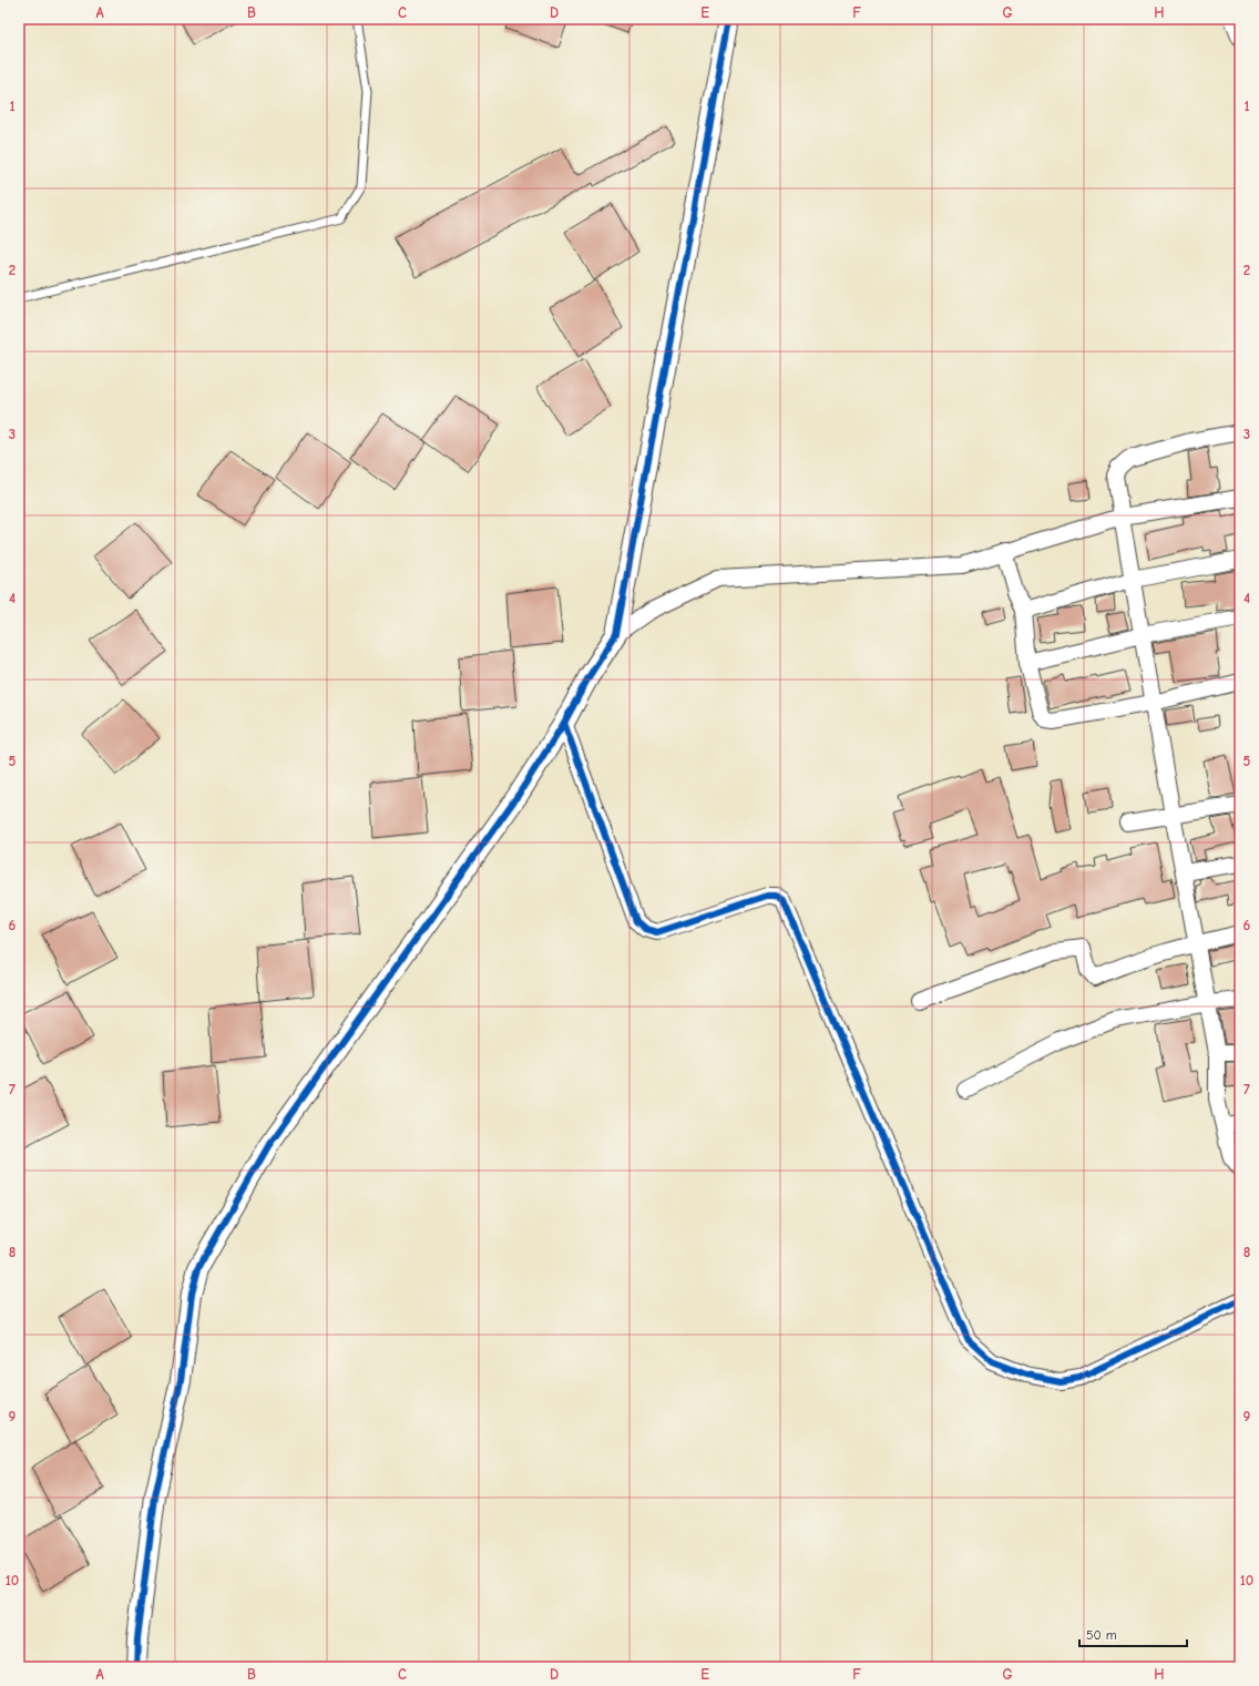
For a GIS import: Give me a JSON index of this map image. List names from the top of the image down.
{
  "scale_bar": "50 m",
  "grid": {
    "columns": [
      "A",
      "B",
      "C",
      "D",
      "E",
      "F",
      "G",
      "H"
    ],
    "rows": [
      "1",
      "2",
      "3",
      "4",
      "5",
      "6",
      "7",
      "8",
      "9",
      "10"
    ]
  }
}
